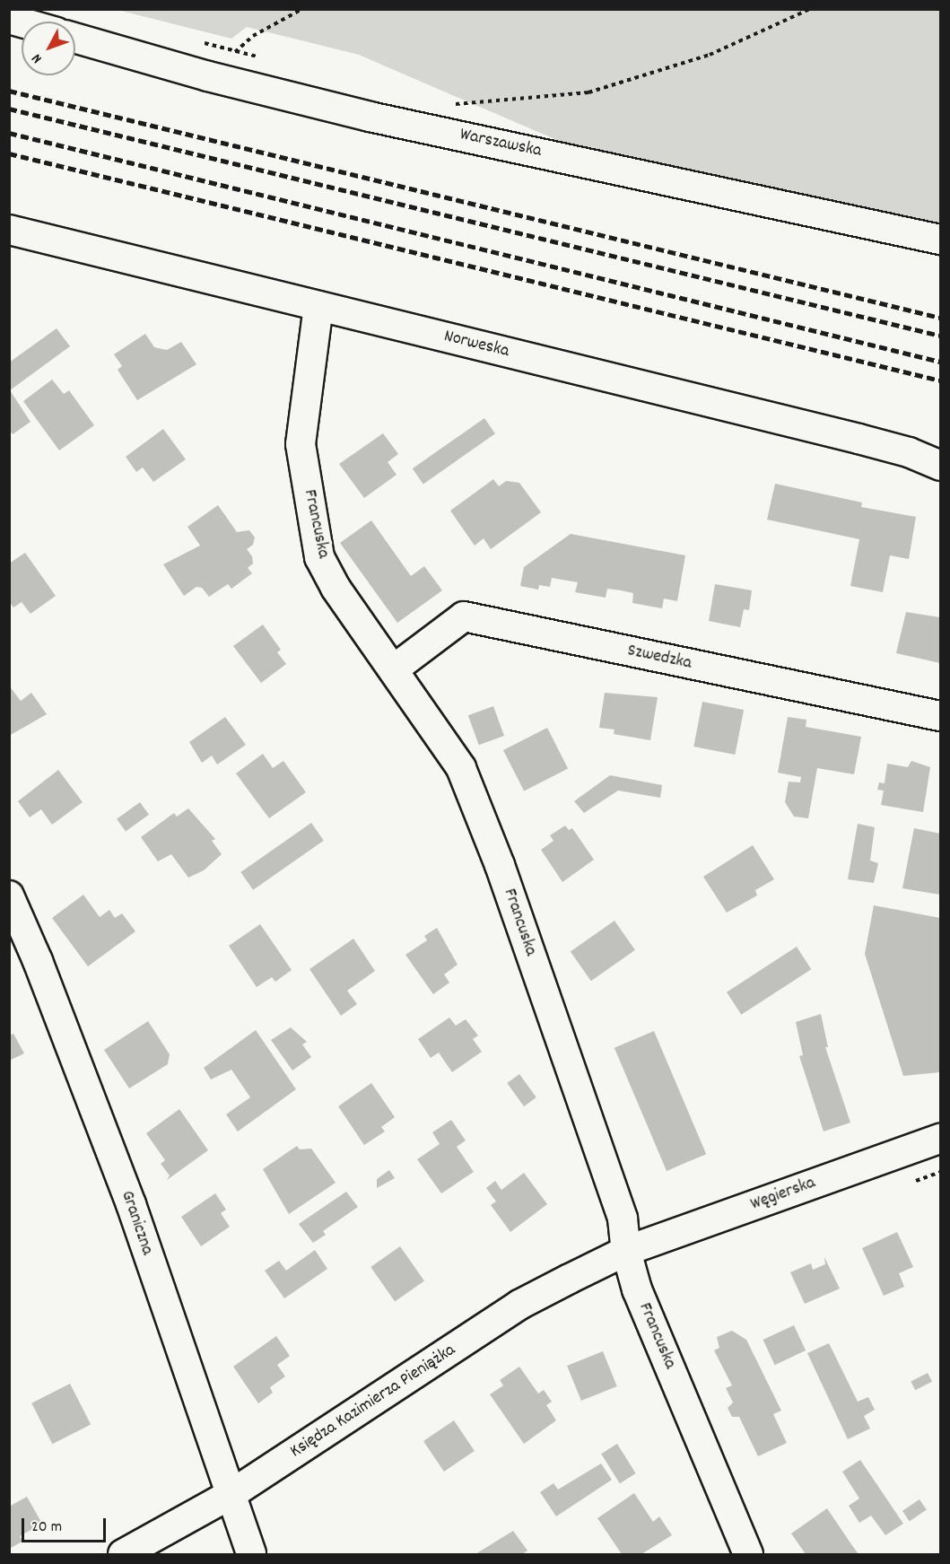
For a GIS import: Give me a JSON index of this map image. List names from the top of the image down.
{
  "streets": {
    "street": [
      "Warszawska",
      "Norweska",
      "Francuska",
      "Szwedzka",
      "Węgierska",
      "Graniczna",
      "Księdza Kazimierza Pieniążka"
    ]
  },
  "crossings": [
    ["Norweska", "Francuska"],
    ["Francuska", "Szwedzka"],
    ["Francuska", "Węgierska"],
    ["Francuska", "Księdza Kazimierza Pieniążka"],
    ["Węgierska", "Księdza Kazimierza Pieniążka"],
    ["Graniczna", "Księdza Kazimierza Pieniążka"]
  ],
  "scale_bar": "20 m",
  "north": "bottom left"
}
